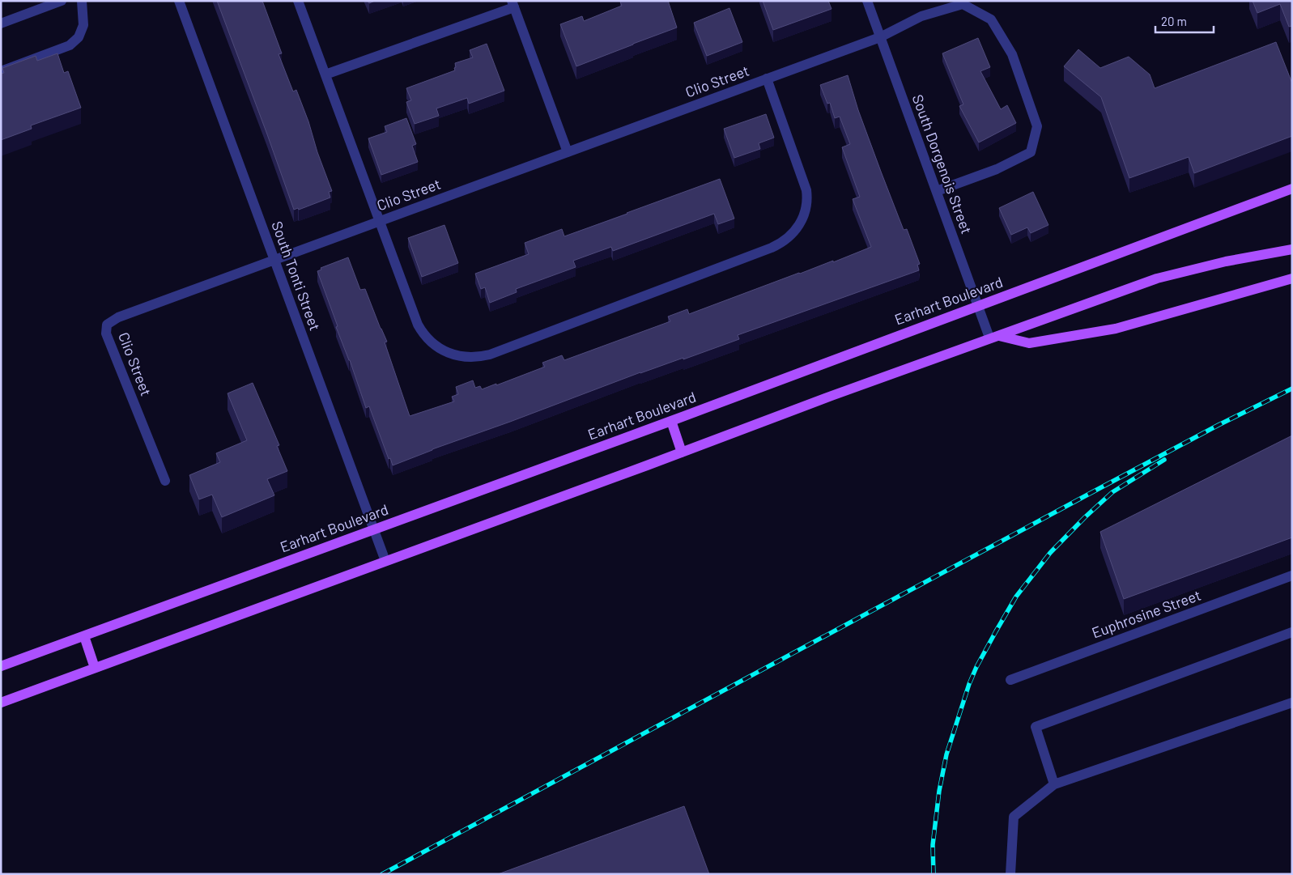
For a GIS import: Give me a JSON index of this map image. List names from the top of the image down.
{
  "streets": {
    "main road": ["Earhart Boulevard"],
    "street": [
      "Clio Street",
      "South Dorgenois Street",
      "South Tonti Street",
      "Euphrosine Street"
    ]
  },
  "crossings": [
    ["Clio Street", "South Dorgenois Street"],
    ["Clio Street", "South Tonti Street"],
    ["South Dorgenois Street", "Earhart Boulevard"],
    ["South Tonti Street", "Earhart Boulevard"]
  ],
  "scale_bar": "20 m"
}
